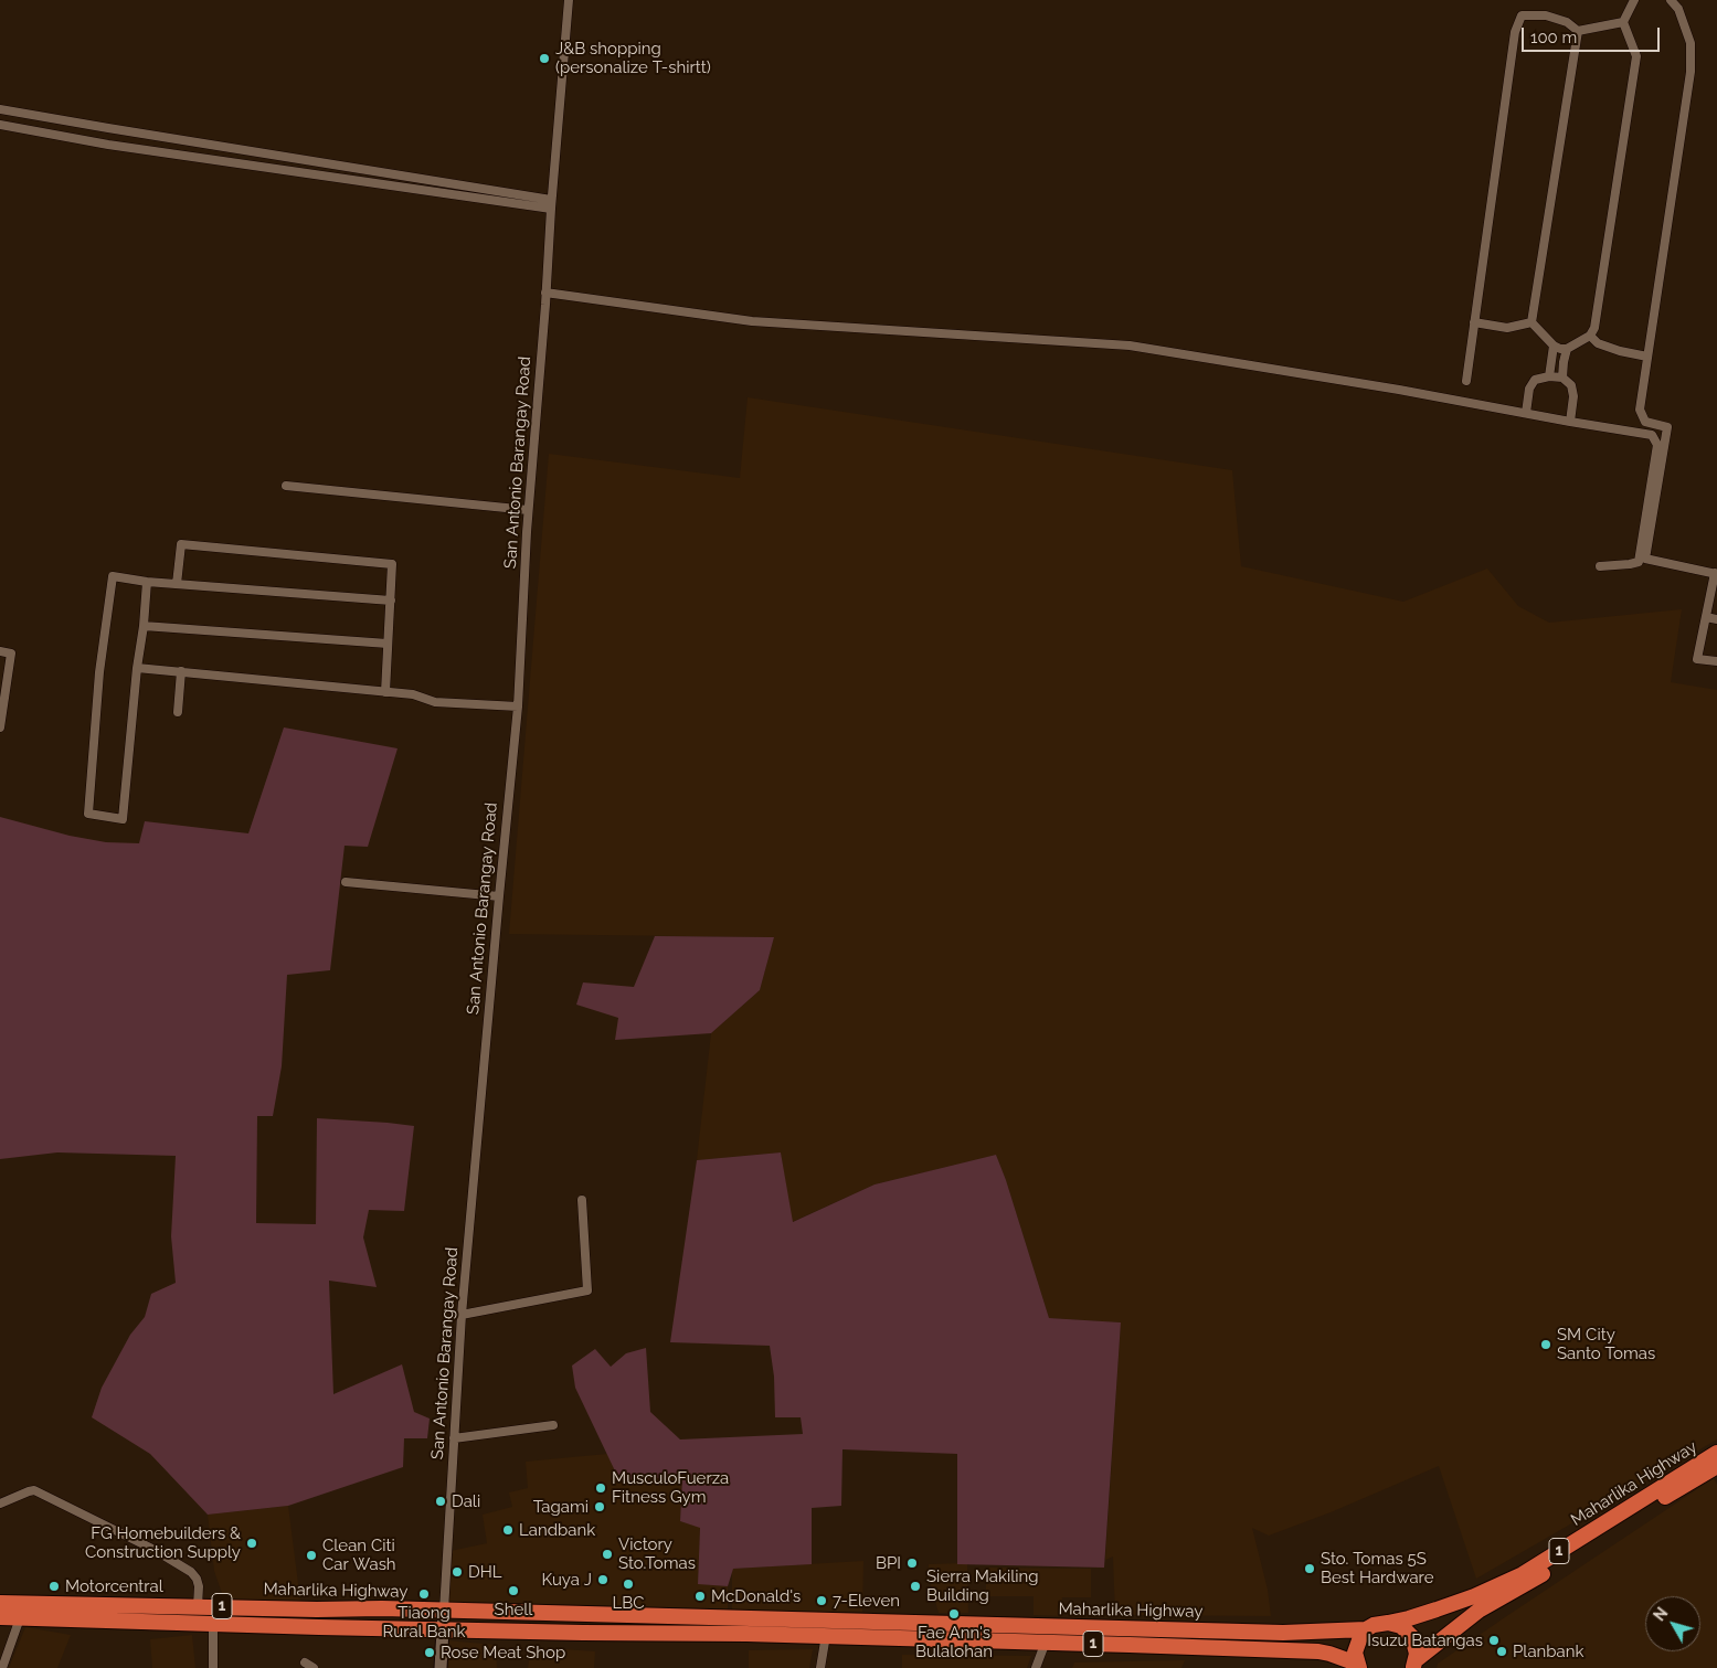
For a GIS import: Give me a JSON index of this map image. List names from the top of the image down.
{
  "streets": {
    "highway": ["Maharlika Highway", "1"],
    "street": ["San Antonio Barangay Road"]
  },
  "crossings": [
    ["San Antonio Barangay Road", "Maharlika Highway"],
    ["Maharlika Highway", "1"]
  ],
  "places": [
    "J&B shopping (personalize T-shirtt)",
    "SM City Santo Tomas",
    "MusculoFuerza Fitness Gym",
    "Dali",
    "Tagami",
    "Landbank",
    "FG Homebuilders & Construction Supply",
    "Victory Sto.Tomas",
    "Clean Citi Car Wash",
    "BPI",
    "Sto. Tomas 5S Best Hardware",
    "DHL",
    "Kuya J",
    "LBC",
    "Motorcentral",
    "Sierra Makiling Building",
    "Shell",
    "Tiaong Rural Bank",
    "McDonald's",
    "7-Eleven",
    "Fae Ann's Bulalohan",
    "Isuzu Batangas",
    "Planbank",
    "Rose Meat Shop"
  ],
  "scale_bar": "100 m",
  "north": "top left"
}
